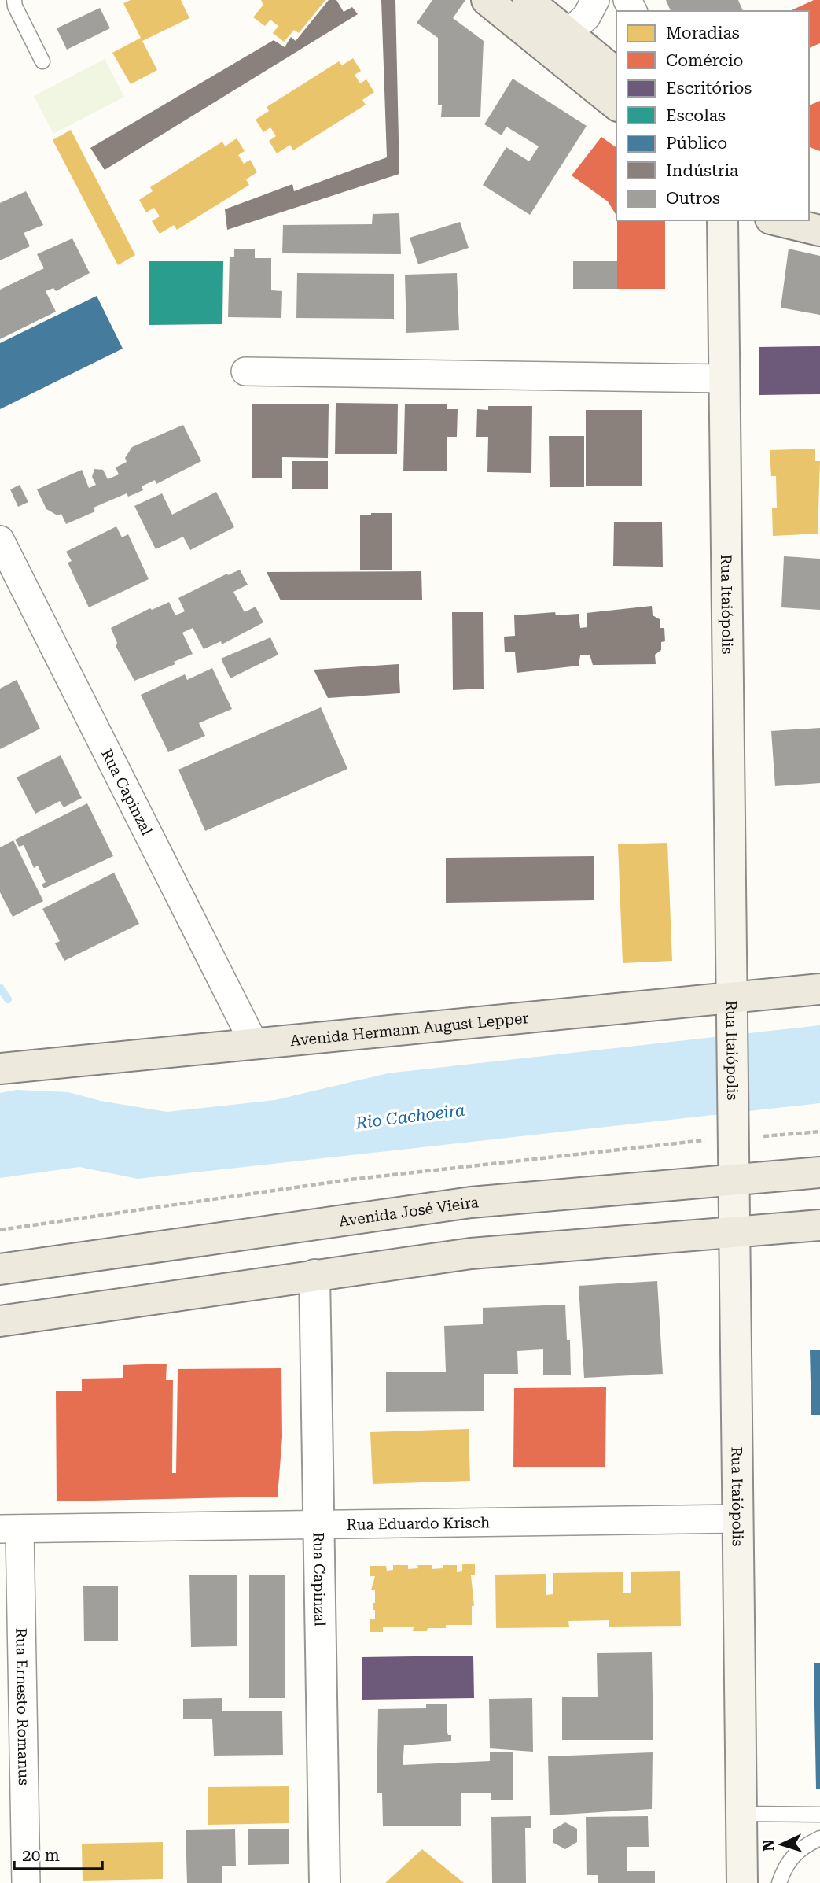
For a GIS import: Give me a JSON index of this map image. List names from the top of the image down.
{
  "streets": {
    "main road": ["Rua Itaiópolis", "Avenida Hermann August Lepper", "Avenida José Vieira"],
    "street": ["Rua Capinzal", "Rua Eduardo Krisch", "Rua Ernesto Romanus"]
  },
  "crossings": [
    ["Rua Itaiópolis", "Avenida Hermann August Lepper"],
    ["Rua Itaiópolis", "Avenida José Vieira"],
    ["Rua Itaiópolis", "Rua Eduardo Krisch"],
    ["Rua Capinzal", "Avenida Hermann August Lepper"],
    ["Rua Capinzal", "Rua Eduardo Krisch"],
    ["Rua Eduardo Krisch", "Rua Ernesto Romanus"]
  ],
  "water": ["Rio Cachoeira"],
  "legend": [
    "Moradias",
    "Comércio",
    "Escritórios",
    "Escolas",
    "Público",
    "Indústria",
    "Outros"
  ],
  "scale_bar": "20 m",
  "north": "left"
}
